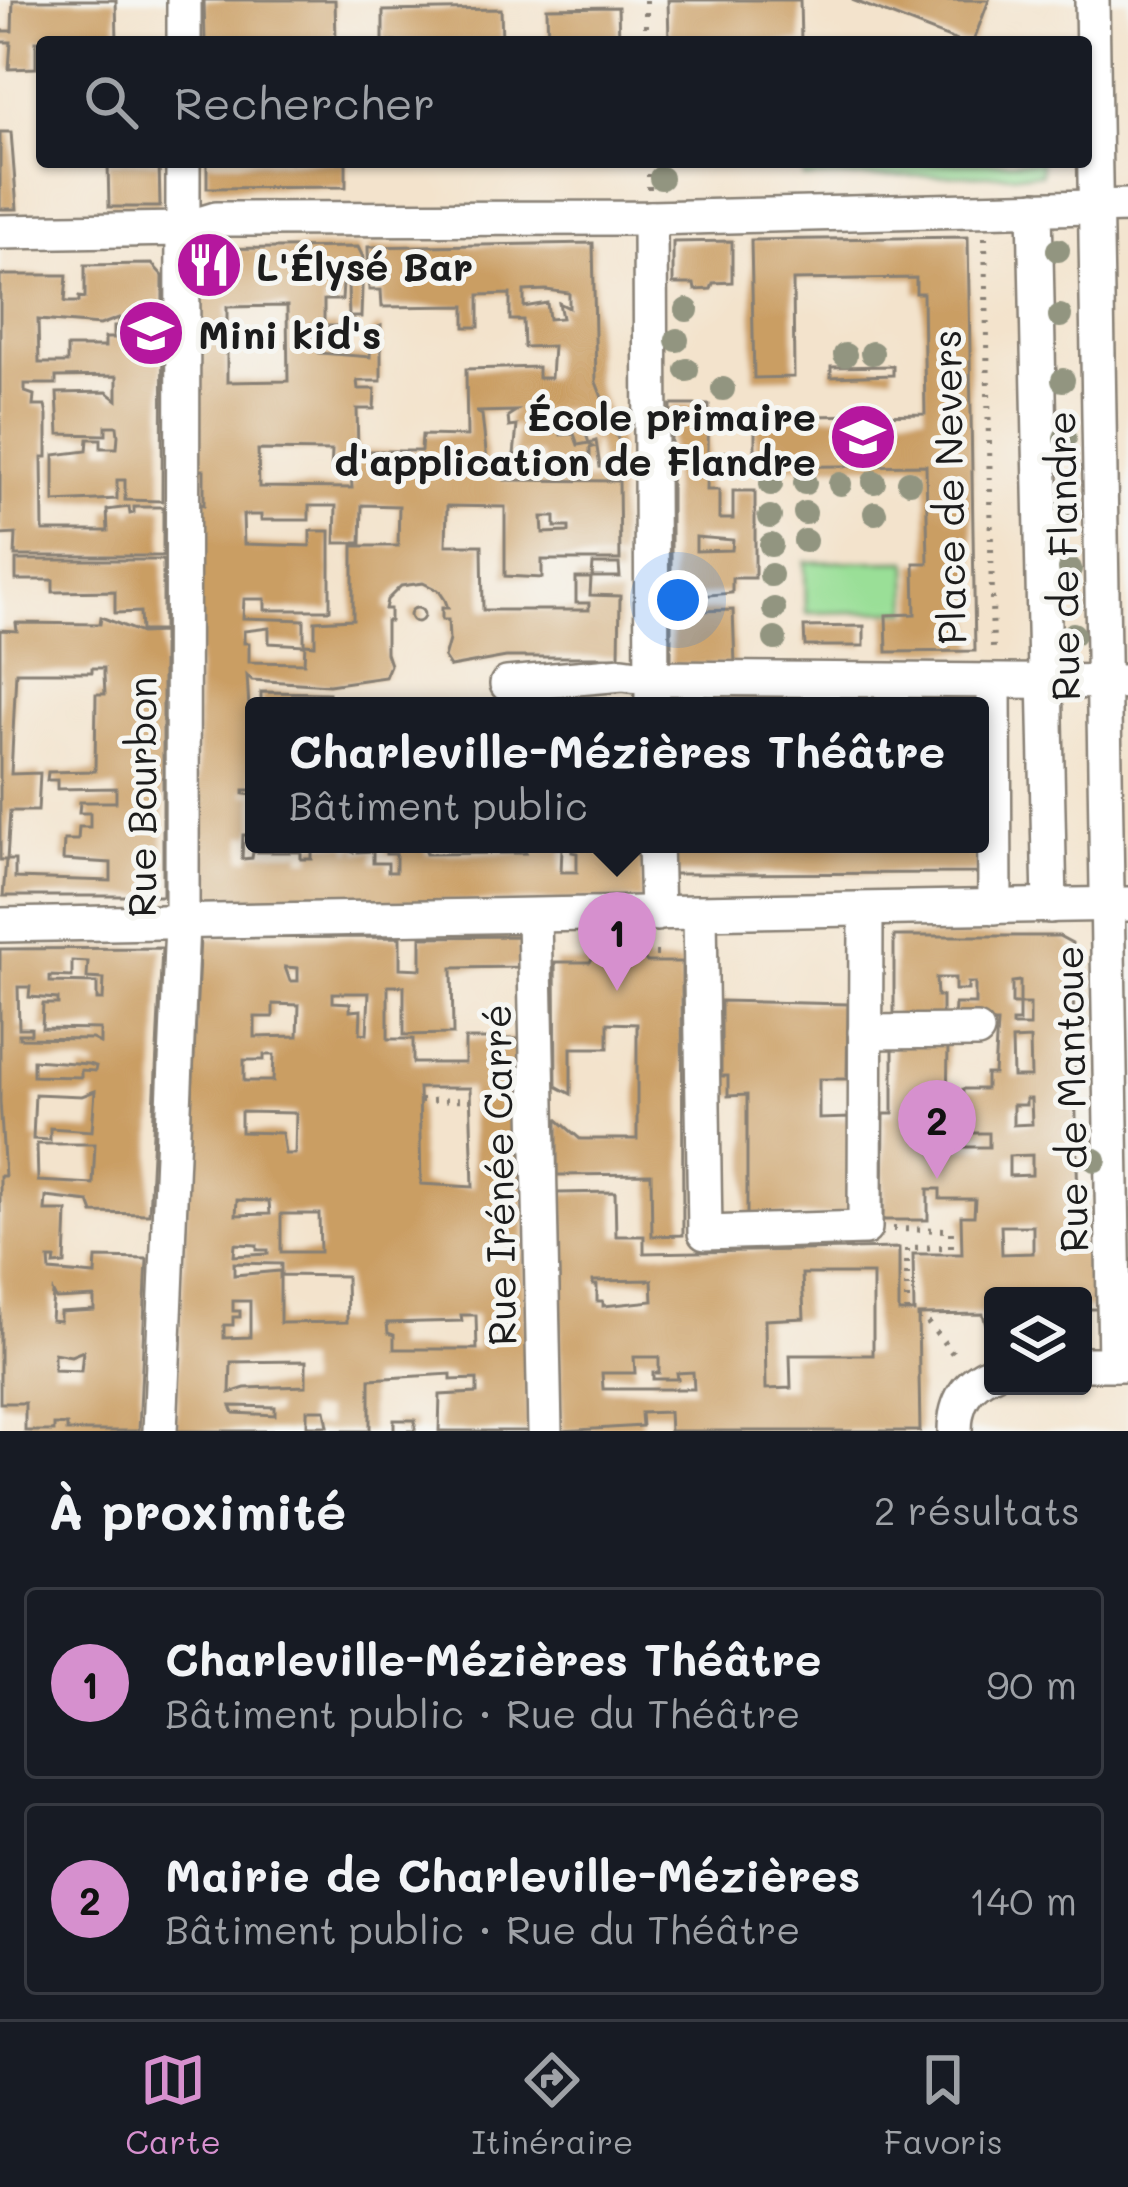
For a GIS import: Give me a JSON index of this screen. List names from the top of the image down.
{
  "streets": {
    "street": [
      "Place de Nevers",
      "Rue de Flandre",
      "Rue Bourbon",
      "Rue de Mantoue",
      "Rue Irénée Carré"
    ]
  },
  "crossings": [
    ["Rue de Flandre", "Rue de Mantoue"]
  ],
  "places": {
    "restaurant": ["L'Élysé Bar"],
    "school or university": ["Mini kid's", "École primaire d'application de Flandre"]
  },
  "page": {
    "search": "Rechercher",
    "popup": ["Charleville-Mézières Théâtre", "Bâtiment public"],
    "pins": ["1", "2"],
    "heading": ["À proximité", "2 résultats"],
    "list": [
      {
        "mark": "1",
        "name": "Charleville-Mézières Théâtre",
        "note": "Bâtiment public · Rue du Théâtre",
        "value": "90 m"
      },
      {
        "mark": "2",
        "name": "Mairie de Charleville-Mézières",
        "note": "Bâtiment public · Rue du Théâtre",
        "value": "140 m"
      }
    ],
    "nav": ["Carte", "Itinéraire", "Favoris"]
  }
}
